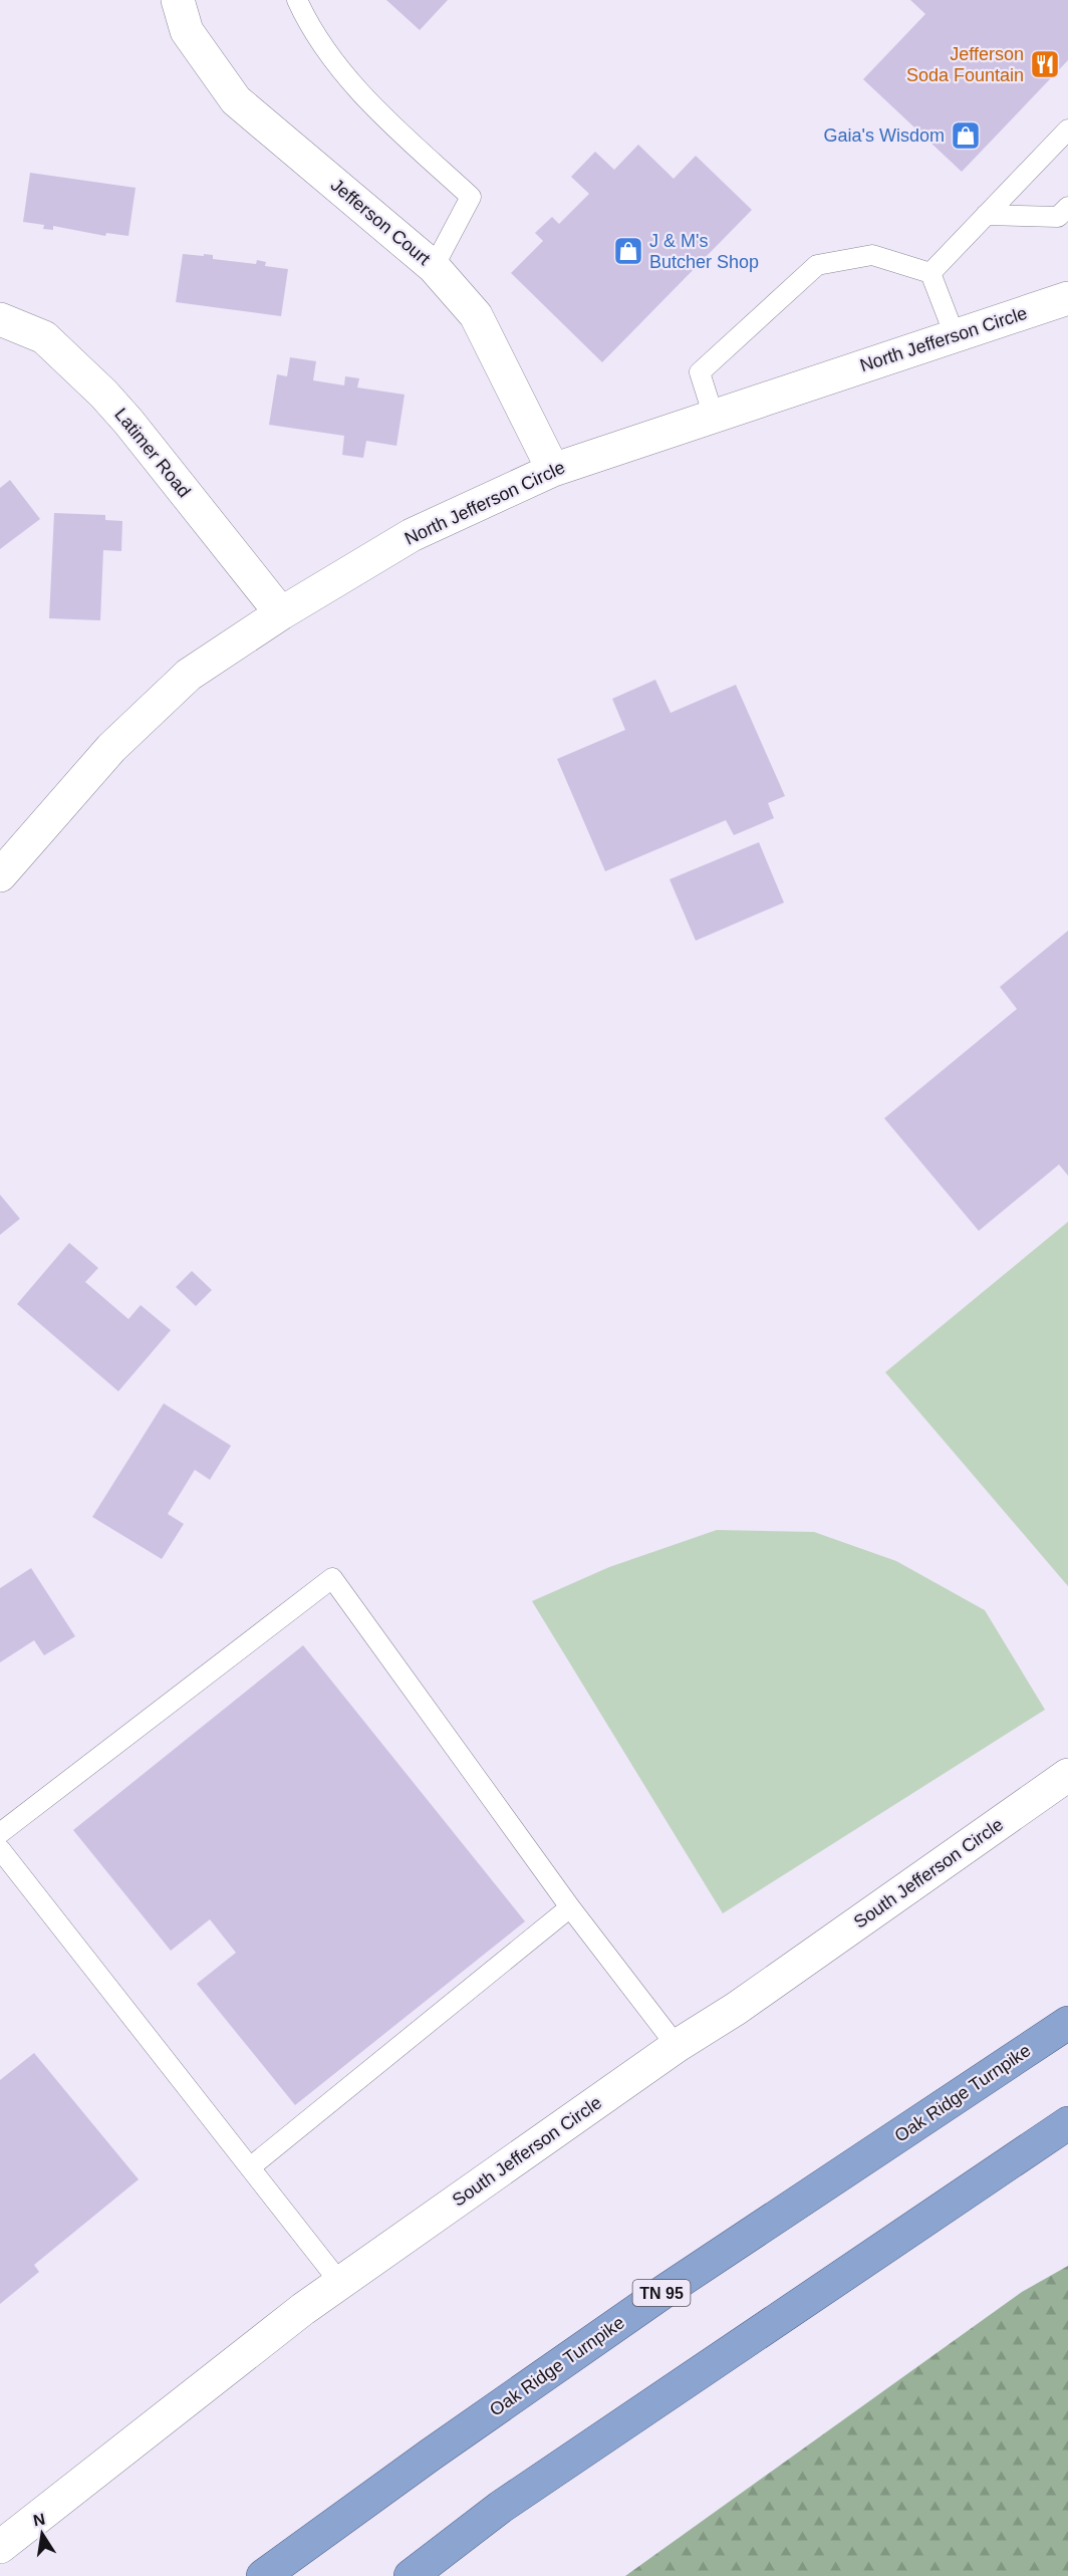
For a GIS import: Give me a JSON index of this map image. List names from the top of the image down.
{
  "streets": {
    "highway": ["Oak Ridge Turnpike", "TN 95"],
    "street": [
      "Jefferson Court",
      "North Jefferson Circle",
      "Latimer Road",
      "South Jefferson Circle"
    ]
  },
  "crossings": [
    ["Jefferson Court", "North Jefferson Circle"],
    ["North Jefferson Circle", "Latimer Road"]
  ],
  "places": {
    "restaurant": ["Jefferson Soda Fountain"],
    "shop": ["Gaia's Wisdom", "J & M's Butcher Shop"]
  },
  "north": "top"
}
